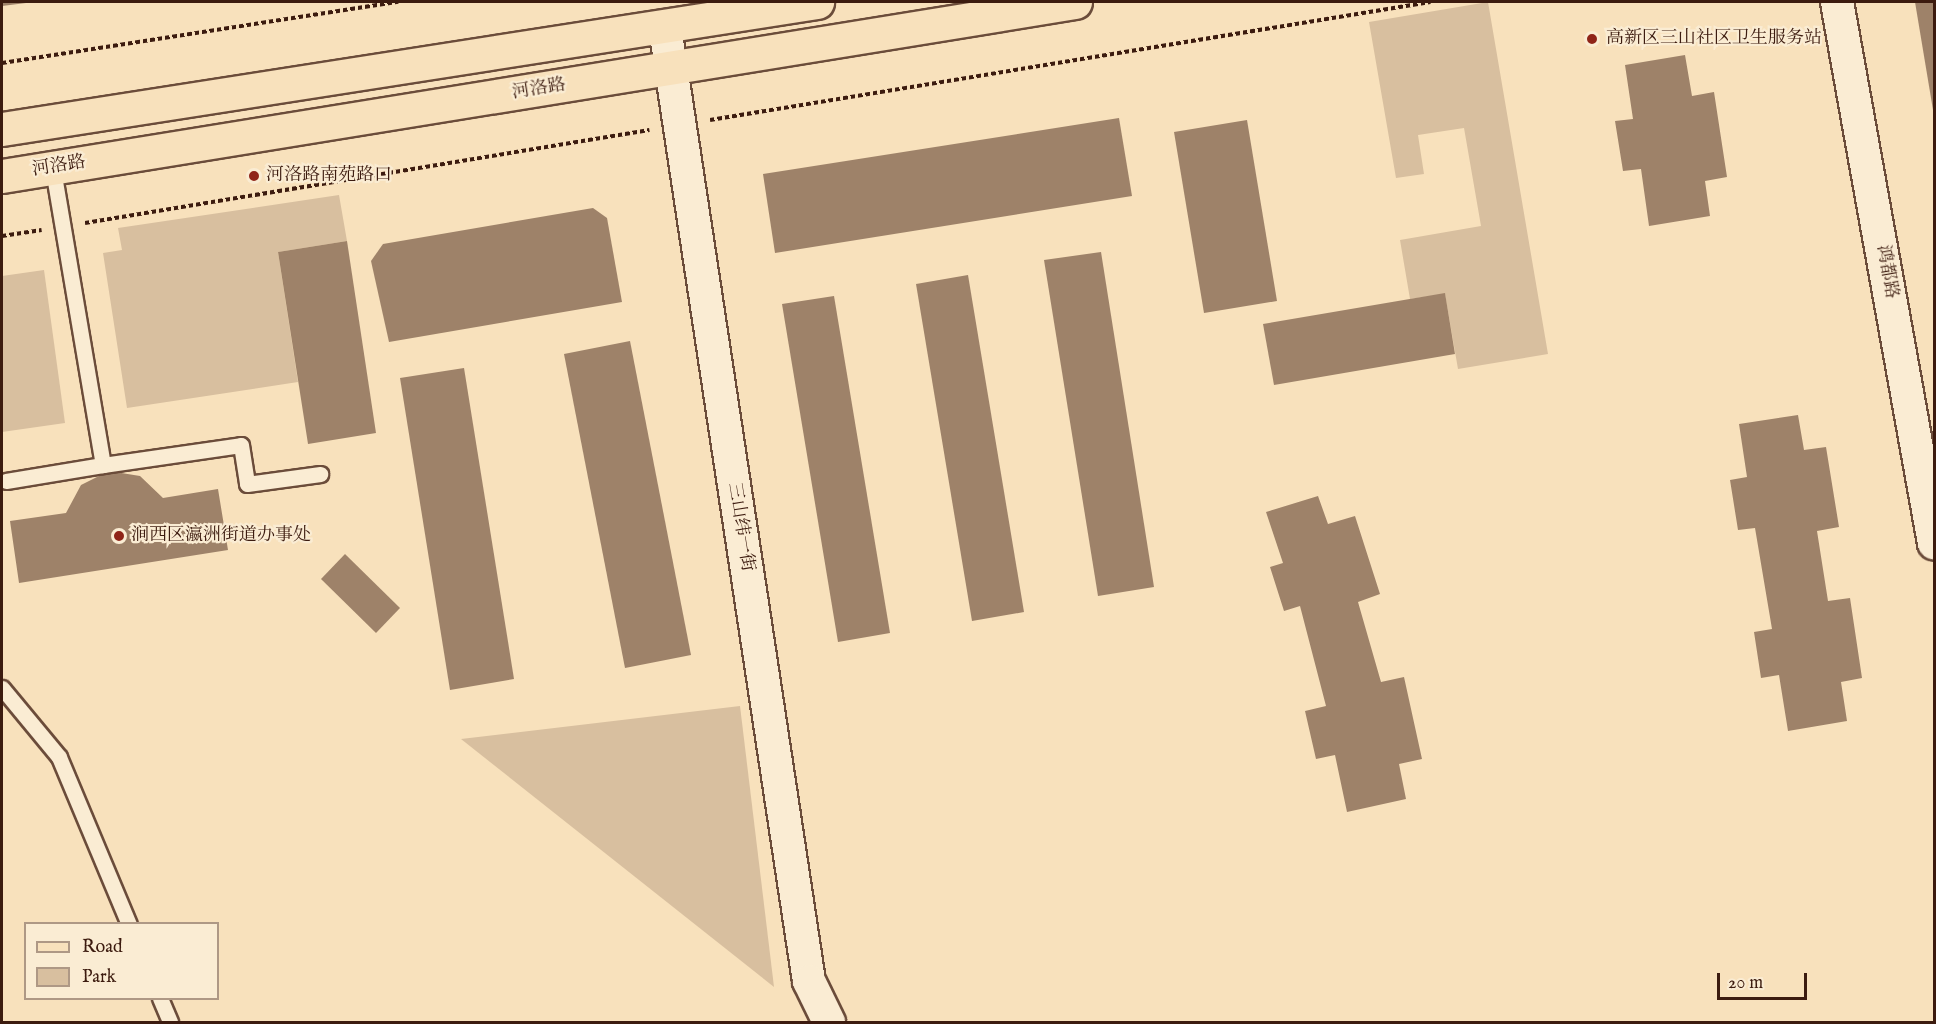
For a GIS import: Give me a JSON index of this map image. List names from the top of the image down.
{
  "streets": {
    "main road": ["河洛路"],
    "street": ["鸿都路", "三山纬一街"]
  },
  "crossings": [
    ["河洛路", "三山纬一街"]
  ],
  "places": ["高新区三山社区卫生服务站", "河洛路南苑路口", "涧西区瀛洲街道办事处"],
  "legend": ["Road", "Park"],
  "scale_bar": "20 m"
}
